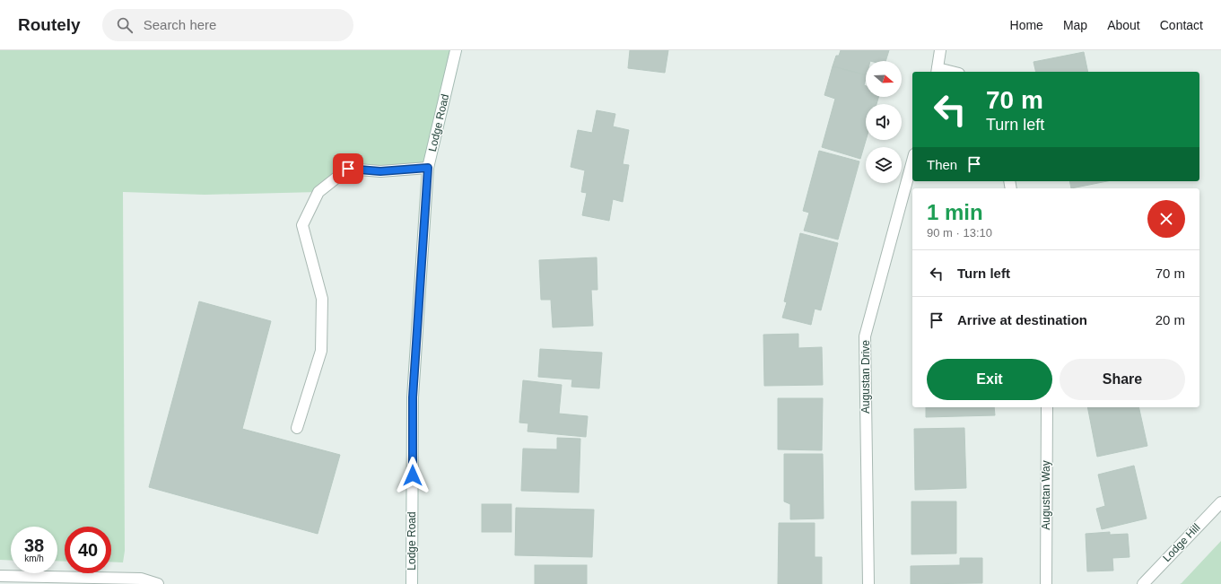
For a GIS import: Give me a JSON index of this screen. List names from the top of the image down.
{
  "streets": {
    "street": [
      "Lodge Road",
      "Augustan Drive",
      "Augustan Way",
      "Lodge Hill"
    ]
  },
  "north": "right",
  "page": {
    "header": "Routely",
    "search": "Search here",
    "nav": [
      "Home",
      "Map",
      "About",
      "Contact"
    ],
    "turn": ["70 m", "Turn left"],
    "then": "Then",
    "heading": ["1 min", "90 m · 13:10"],
    "list": [
      {
        "name": "Turn left",
        "value": "70 m"
      },
      {
        "name": "Arrive at destination",
        "value": "20 m"
      }
    ],
    "buttons": ["Exit", "Share"],
    "speed": "38 km/h",
    "limit": "40"
  }
}
